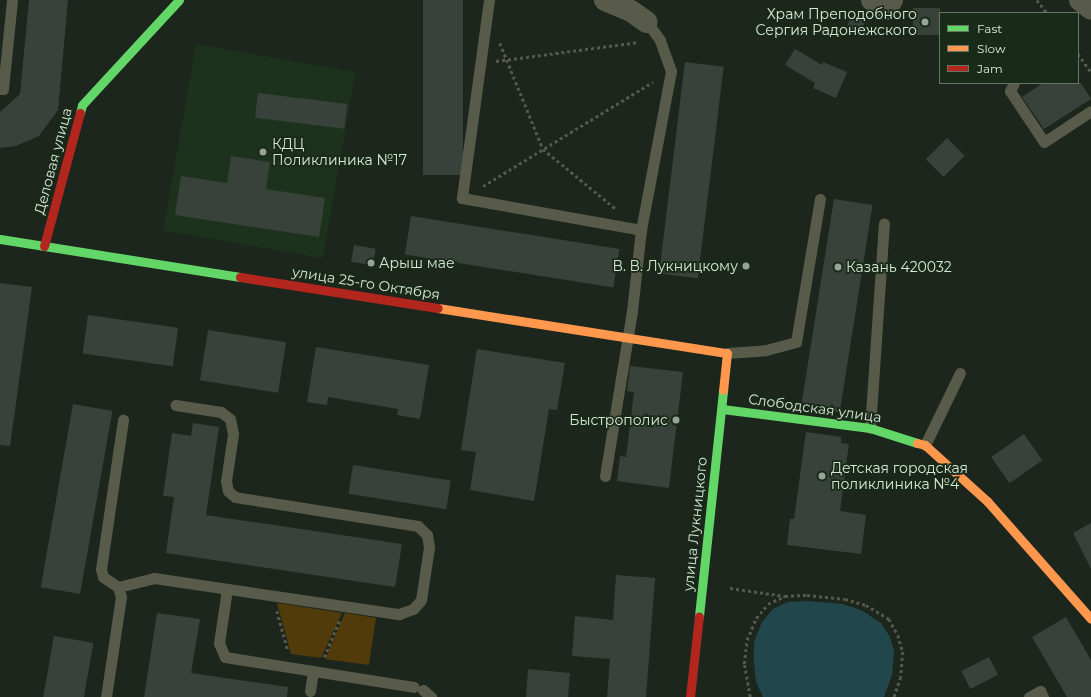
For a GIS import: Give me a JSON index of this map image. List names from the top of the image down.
{
  "streets": {
    "street": [
      "Деловая улица",
      "улица 25-го Октября",
      "Слободская улица",
      "улица Лукницкого"
    ]
  },
  "crossings": [
    ["Деловая улица", "улица 25-го Октября"],
    ["улица 25-го Октября", "улица Лукницкого"],
    ["Слободская улица", "улица Лукницкого"]
  ],
  "places": [
    "Храм Преподобного Сергия Радонежского",
    "КДЦ Поликлиника №17",
    "Арыш мае",
    "В. В. Лукницкому",
    "Казань 420032",
    "Быстрополис",
    "Детская городская поликлиника №4"
  ],
  "legend": ["Fast", "Slow", "Jam"]
}
